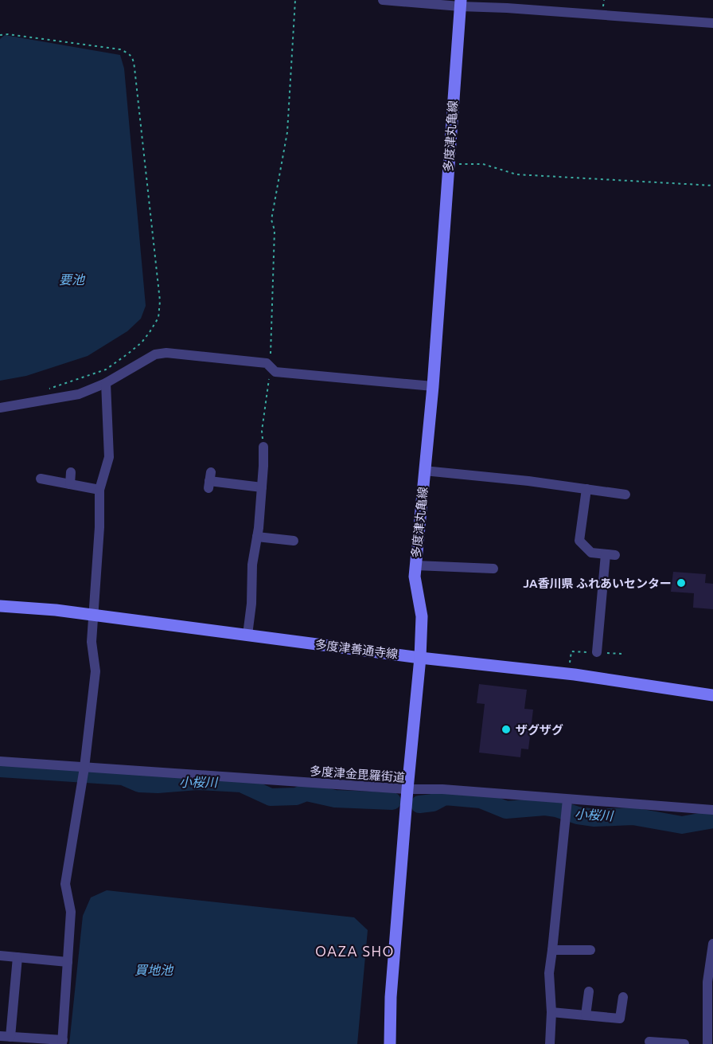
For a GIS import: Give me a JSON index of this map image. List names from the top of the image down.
{
  "streets": {
    "main road": ["多度津丸亀線", "多度津善通寺線"],
    "street": ["多度津金毘羅街道"]
  },
  "crossings": [
    ["多度津丸亀線", "多度津善通寺線"],
    ["多度津丸亀線", "多度津金毘羅街道"]
  ],
  "districts": ["OAZA SHO"],
  "water": ["要池", "小桜川", "買地池"],
  "places": ["JA香川県 ふれあいセンター", "ザグザグ"]
}
